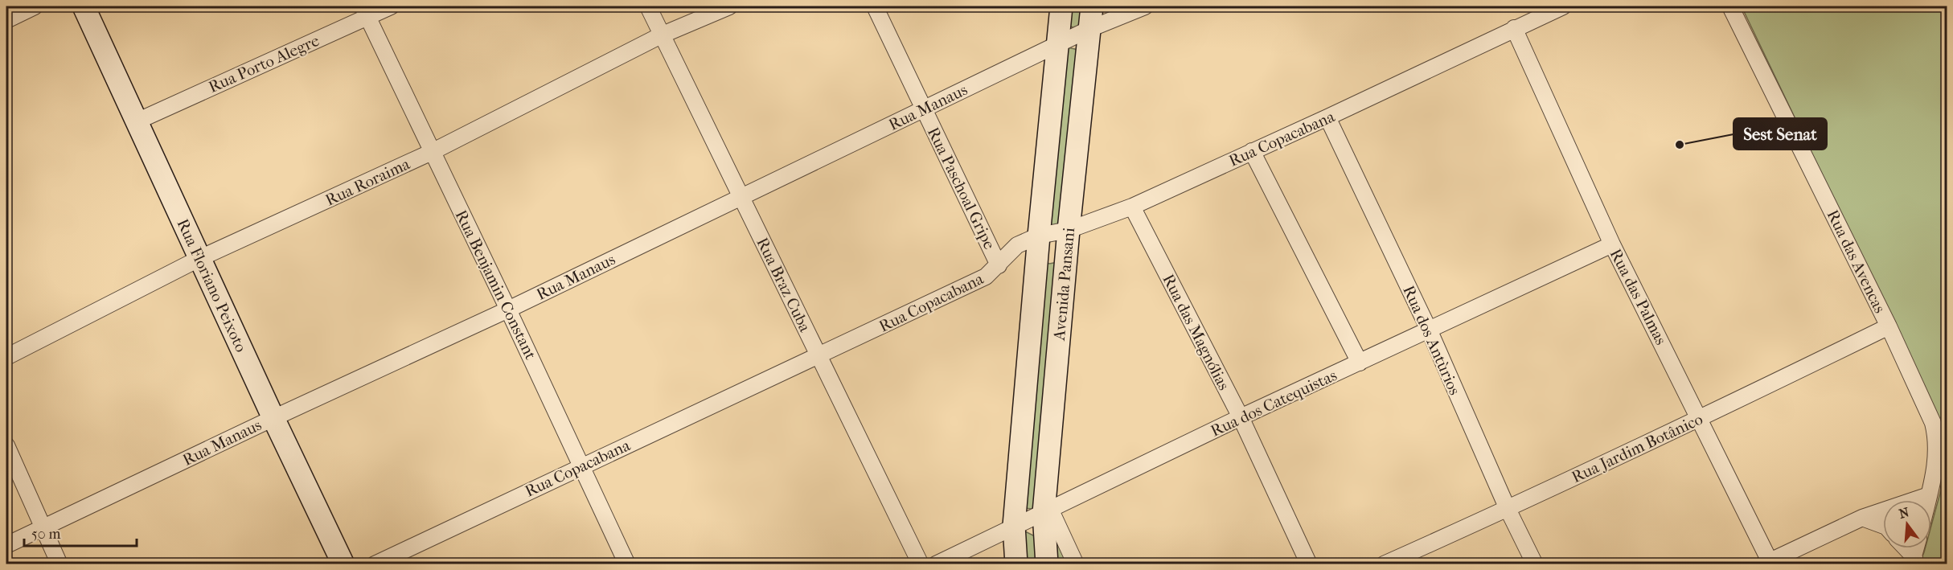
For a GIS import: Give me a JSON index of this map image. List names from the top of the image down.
{
  "streets": {
    "main road": ["Avenida Pansani", "Rua Floriano Peixoto"],
    "street": [
      "Rua Porto Alegre",
      "Rua Manaus",
      "Rua Copacabana",
      "Rua Roraima",
      "Rua Paschoal Gripe",
      "Rua das Avencas",
      "Rua Benjamin Constant",
      "Rua Braz Cuba",
      "Rua das Palmas",
      "Rua das Magnólias",
      "Rua dos Antùrios",
      "Rua dos Catequistas",
      "Rua Jardim Botânico"
    ]
  },
  "crossings": [
    ["Rua Porto Alegre", "Rua Benjamin Constant"],
    ["Rua Porto Alegre", "Rua Floriano Peixoto"],
    ["Rua Manaus", "Rua Paschoal Gripe"],
    ["Rua Manaus", "Rua Benjamin Constant"],
    ["Rua Manaus", "Rua Braz Cuba"],
    ["Rua Manaus", "Avenida Pansani"],
    ["Rua Manaus", "Rua Floriano Peixoto"],
    ["Rua Copacabana", "Rua Paschoal Gripe"],
    ["Rua Copacabana", "Rua Benjamin Constant"],
    ["Rua Copacabana", "Rua Braz Cuba"],
    ["Rua Copacabana", "Avenida Pansani"],
    ["Rua Copacabana", "Rua das Palmas"],
    ["Rua Copacabana", "Rua das Magnólias"],
    ["Rua Copacabana", "Rua dos Antùrios"],
    ["Rua Roraima", "Rua Benjamin Constant"],
    ["Rua Roraima", "Rua Braz Cuba"],
    ["Rua Roraima", "Rua Floriano Peixoto"],
    ["Rua das Avencas", "Rua Jardim Botânico"],
    ["Avenida Pansani", "Rua dos Catequistas"],
    ["Rua das Palmas", "Rua dos Catequistas"],
    ["Rua das Palmas", "Rua Jardim Botânico"],
    ["Rua das Magnólias", "Rua dos Catequistas"],
    ["Rua dos Antùrios", "Rua dos Catequistas"],
    ["Rua dos Antùrios", "Rua Jardim Botânico"]
  ],
  "places": ["Sest Senat"],
  "scale_bar": "50 m",
  "north": "top"
}
